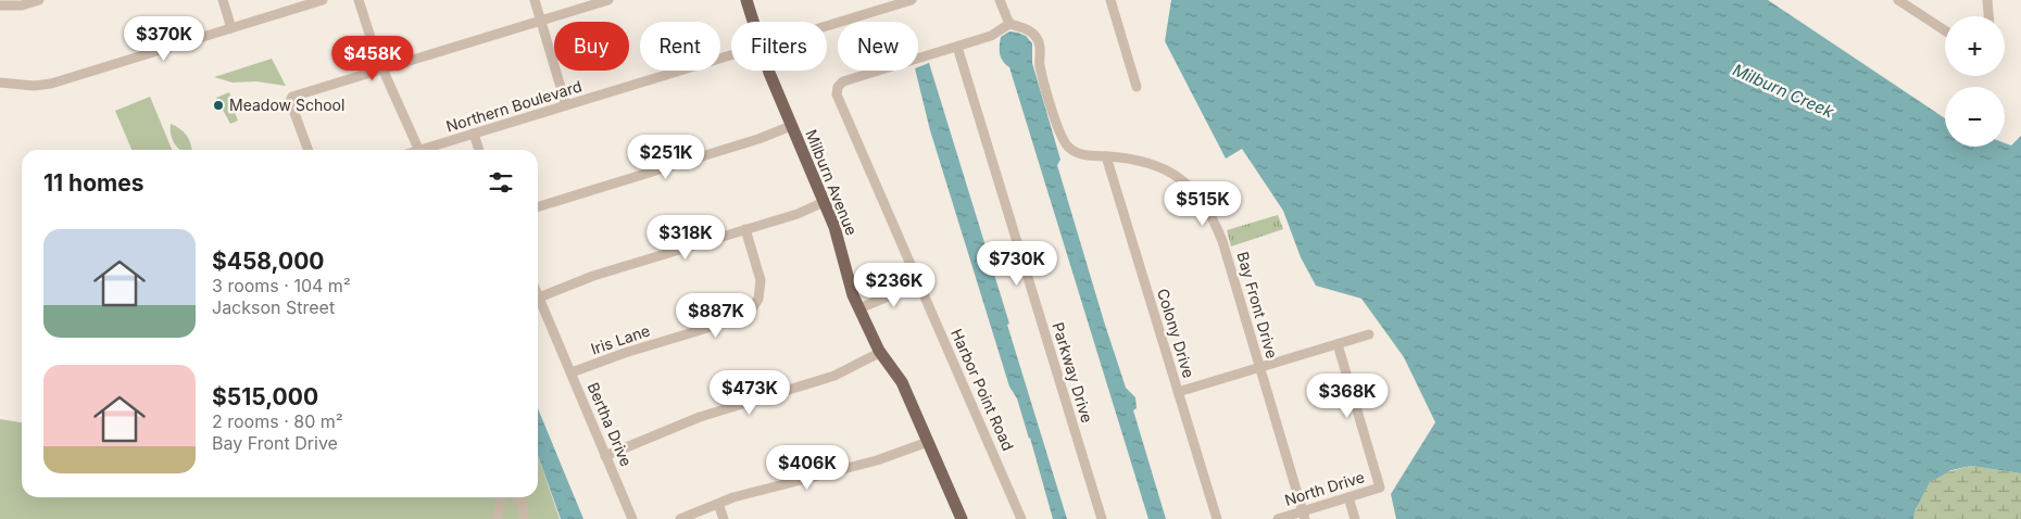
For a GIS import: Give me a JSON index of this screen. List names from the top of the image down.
{
  "streets": {
    "main road": ["Milburn Avenue"],
    "street": [
      "Northern Boulevard",
      "Bay Front Drive",
      "Colony Drive",
      "Iris Lane",
      "Parkway Drive",
      "Harbor Point Road",
      "Bertha Drive",
      "North Drive"
    ]
  },
  "crossings": [
    ["Bay Front Drive", "Colony Drive"],
    ["Bay Front Drive", "North Drive"],
    ["Iris Lane", "Bertha Drive"],
    ["Parkway Drive", "Harbor Point Road"]
  ],
  "water": ["Milburn Creek"],
  "places": ["Meadow School"],
  "page": {
    "map_buttons": ["+", "−"],
    "price": [
      "$370K",
      "$458K",
      "$251K",
      "$515K",
      "$318K",
      "$730K",
      "$236K",
      "$887K",
      "$473K",
      "$368K",
      "$406K"
    ],
    "chip": [
      "Buy",
      "Rent",
      "Filters",
      "New"
    ],
    "heading": "11 homes",
    "list": [
      {
        "name": "$458,000",
        "note": "3 rooms · 104 m² · Jackson Street"
      },
      {
        "name": "$515,000",
        "note": "2 rooms · 80 m² · Bay Front Drive"
      }
    ]
  }
}
